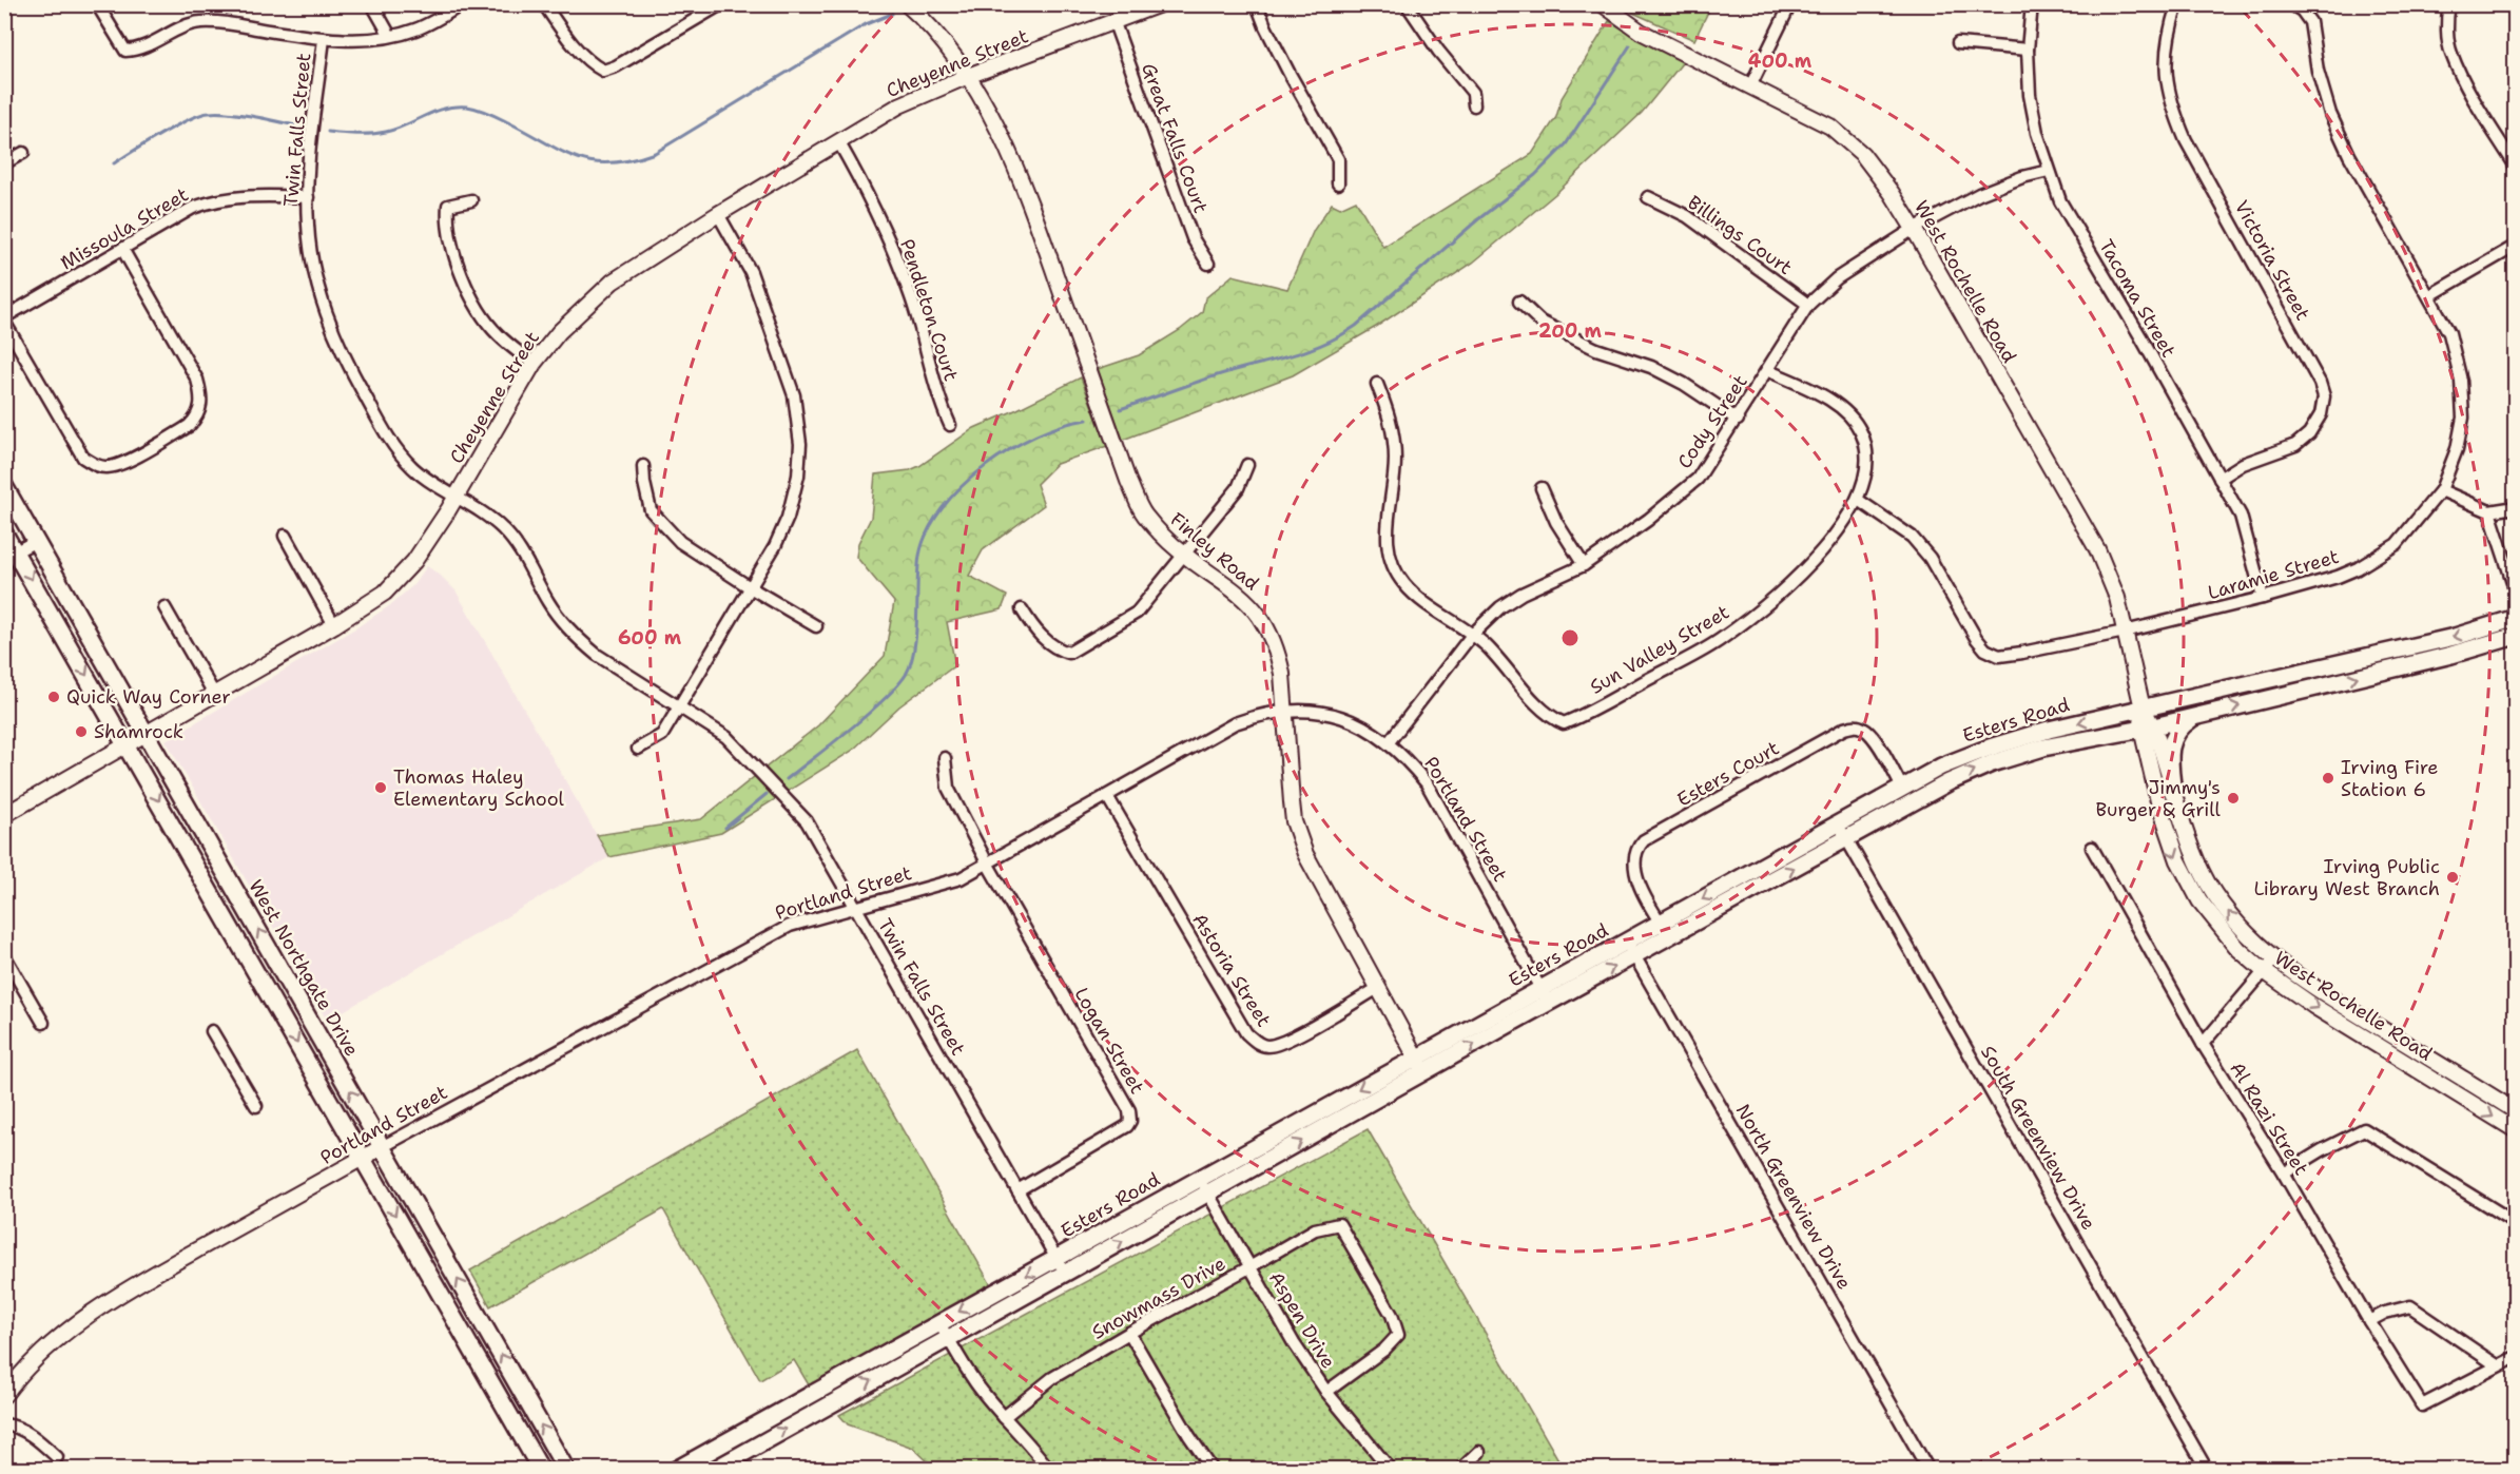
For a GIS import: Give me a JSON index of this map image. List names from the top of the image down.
{
  "streets": {
    "main road": ["Esters Road", "West Northgate Drive"],
    "street": [
      "Cheyenne Street",
      "Twin Falls Street",
      "Great Falls Court",
      "Missoula Street",
      "Billings Court",
      "Victoria Street",
      "West Rochelle Road",
      "Tacoma Street",
      "Pendleton Court",
      "Cody Street",
      "Finley Road",
      "Laramie Street",
      "Sun Valley Street",
      "Esters Court",
      "Portland Street",
      "Astoria Street",
      "Logan Street",
      "Al Razi Street",
      "South Greenview Drive",
      "North Greenview Drive",
      "Snowmass Drive",
      "Aspen Drive"
    ]
  },
  "crossings": [
    ["Cheyenne Street", "Twin Falls Street"],
    ["Cheyenne Street", "Great Falls Court"],
    ["Cheyenne Street", "Pendleton Court"],
    ["Cheyenne Street", "Finley Road"],
    ["Cheyenne Street", "West Northgate Drive"],
    ["Twin Falls Street", "Missoula Street"],
    ["Twin Falls Street", "Esters Road"],
    ["Twin Falls Street", "Portland Street"],
    ["Twin Falls Street", "Logan Street"],
    ["Billings Court", "Cody Street"],
    ["Victoria Street", "Tacoma Street"],
    ["West Rochelle Road", "Cody Street"],
    ["West Rochelle Road", "Laramie Street"],
    ["West Rochelle Road", "Esters Road"],
    ["Tacoma Street", "Cody Street"],
    ["Tacoma Street", "Laramie Street"],
    ["Cody Street", "Sun Valley Street"],
    ["Cody Street", "Portland Street"],
    ["Finley Road", "Esters Road"],
    ["Finley Road", "Portland Street"],
    ["Finley Road", "Astoria Street"],
    ["Laramie Street", "Sun Valley Street"],
    ["Esters Road", "Esters Court"],
    ["Esters Road", "Portland Street"],
    ["Esters Road", "South Greenview Drive"],
    ["Esters Road", "North Greenview Drive"],
    ["Esters Road", "Aspen Drive"],
    ["Portland Street", "West Northgate Drive"],
    ["Portland Street", "Astoria Street"],
    ["Portland Street", "Logan Street"],
    ["Snowmass Drive", "Aspen Drive"]
  ],
  "places": [
    "Quick Way Corner",
    "Shamrock",
    "Irving Fire Station 6",
    "Thomas Haley Elementary School",
    "Jimmy's Burger & Grill",
    "Irving Public Library West Branch"
  ],
  "rings": ["400 m", "200 m", "600 m"]
}
